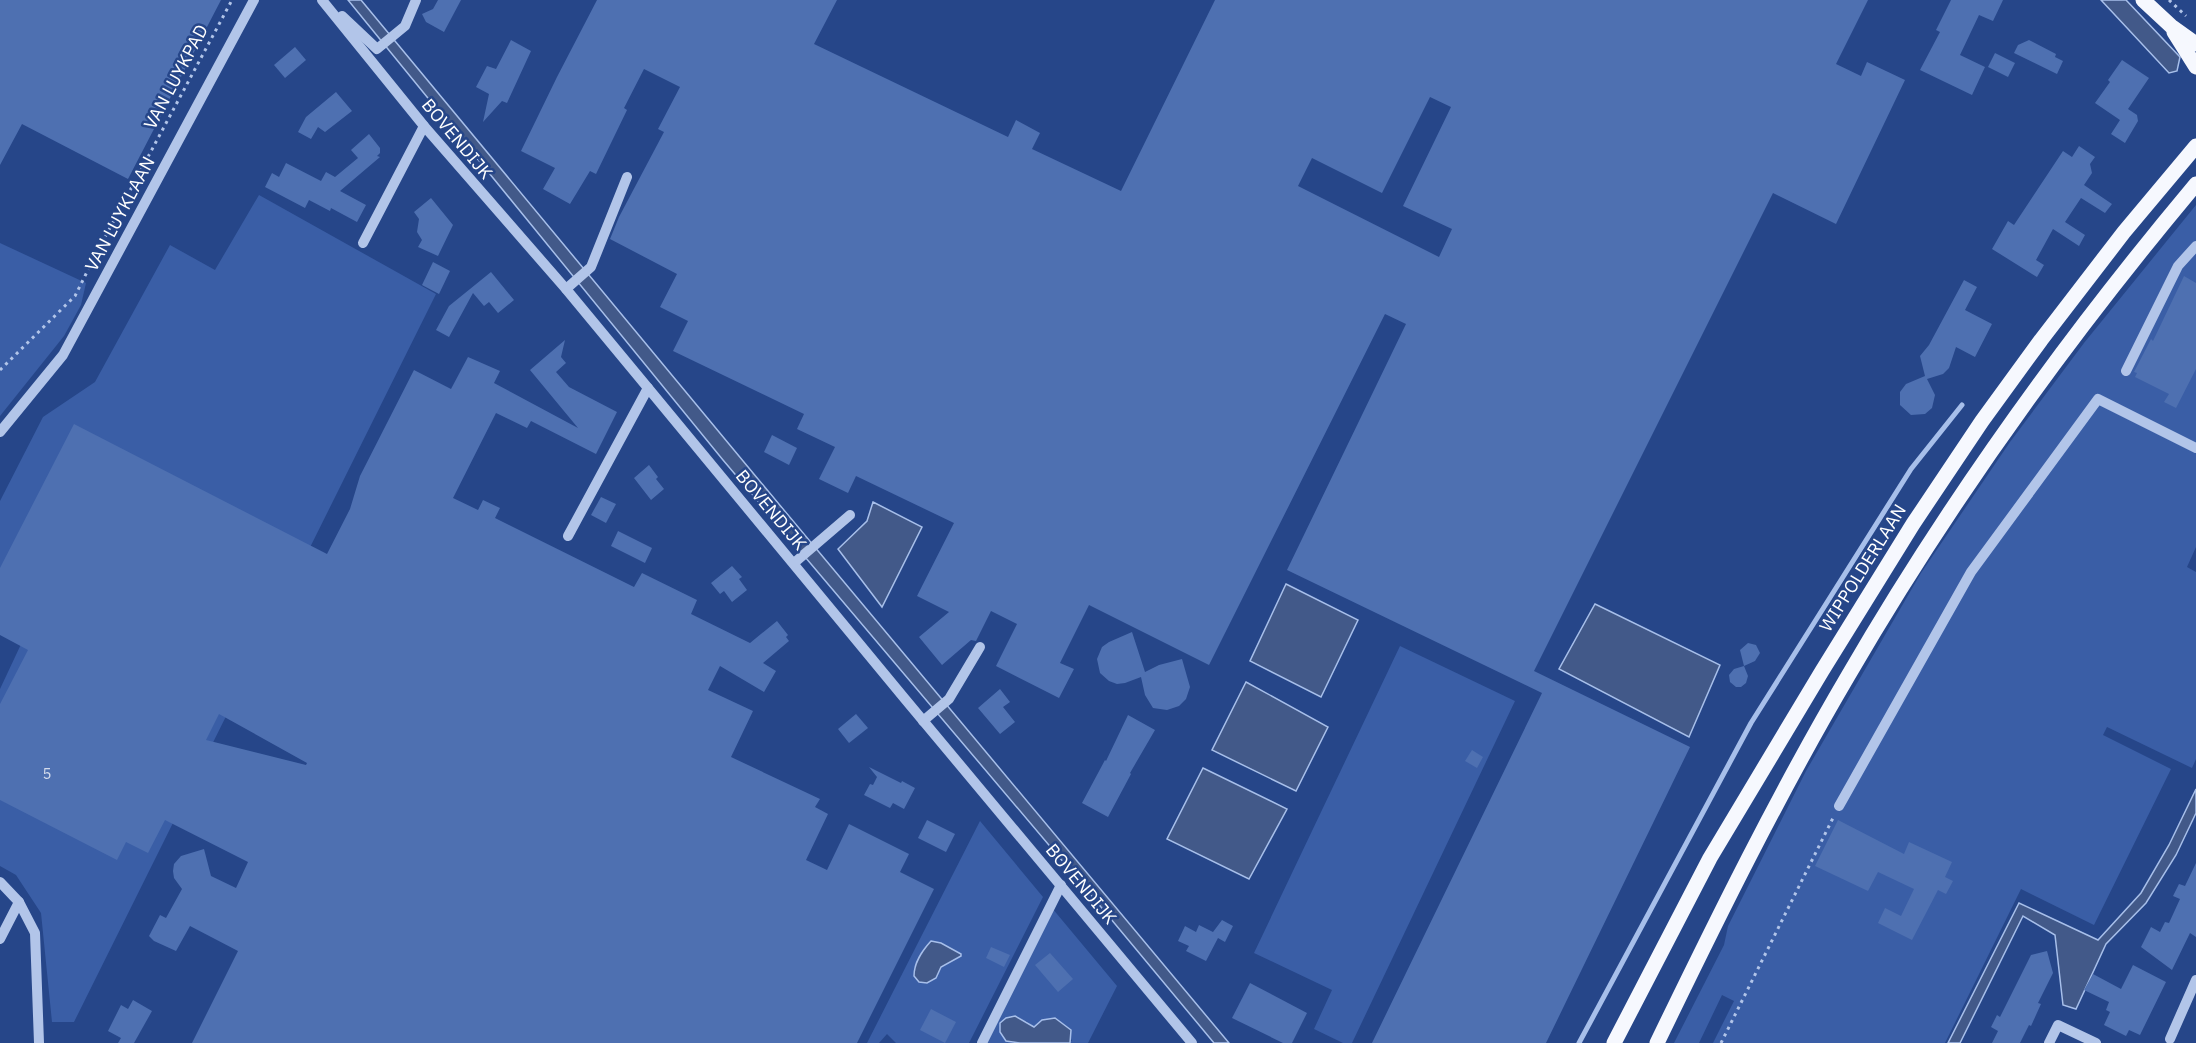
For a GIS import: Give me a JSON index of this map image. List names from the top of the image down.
{
  "streets": {
    "main road": ["WIPPOLDERLAAN"],
    "street": ["BOVENDIJK", "VAN LUYKLAAN"],
    "path": ["VAN LUYKPAD"]
  },
  "house_numbers": ["5"]
}
